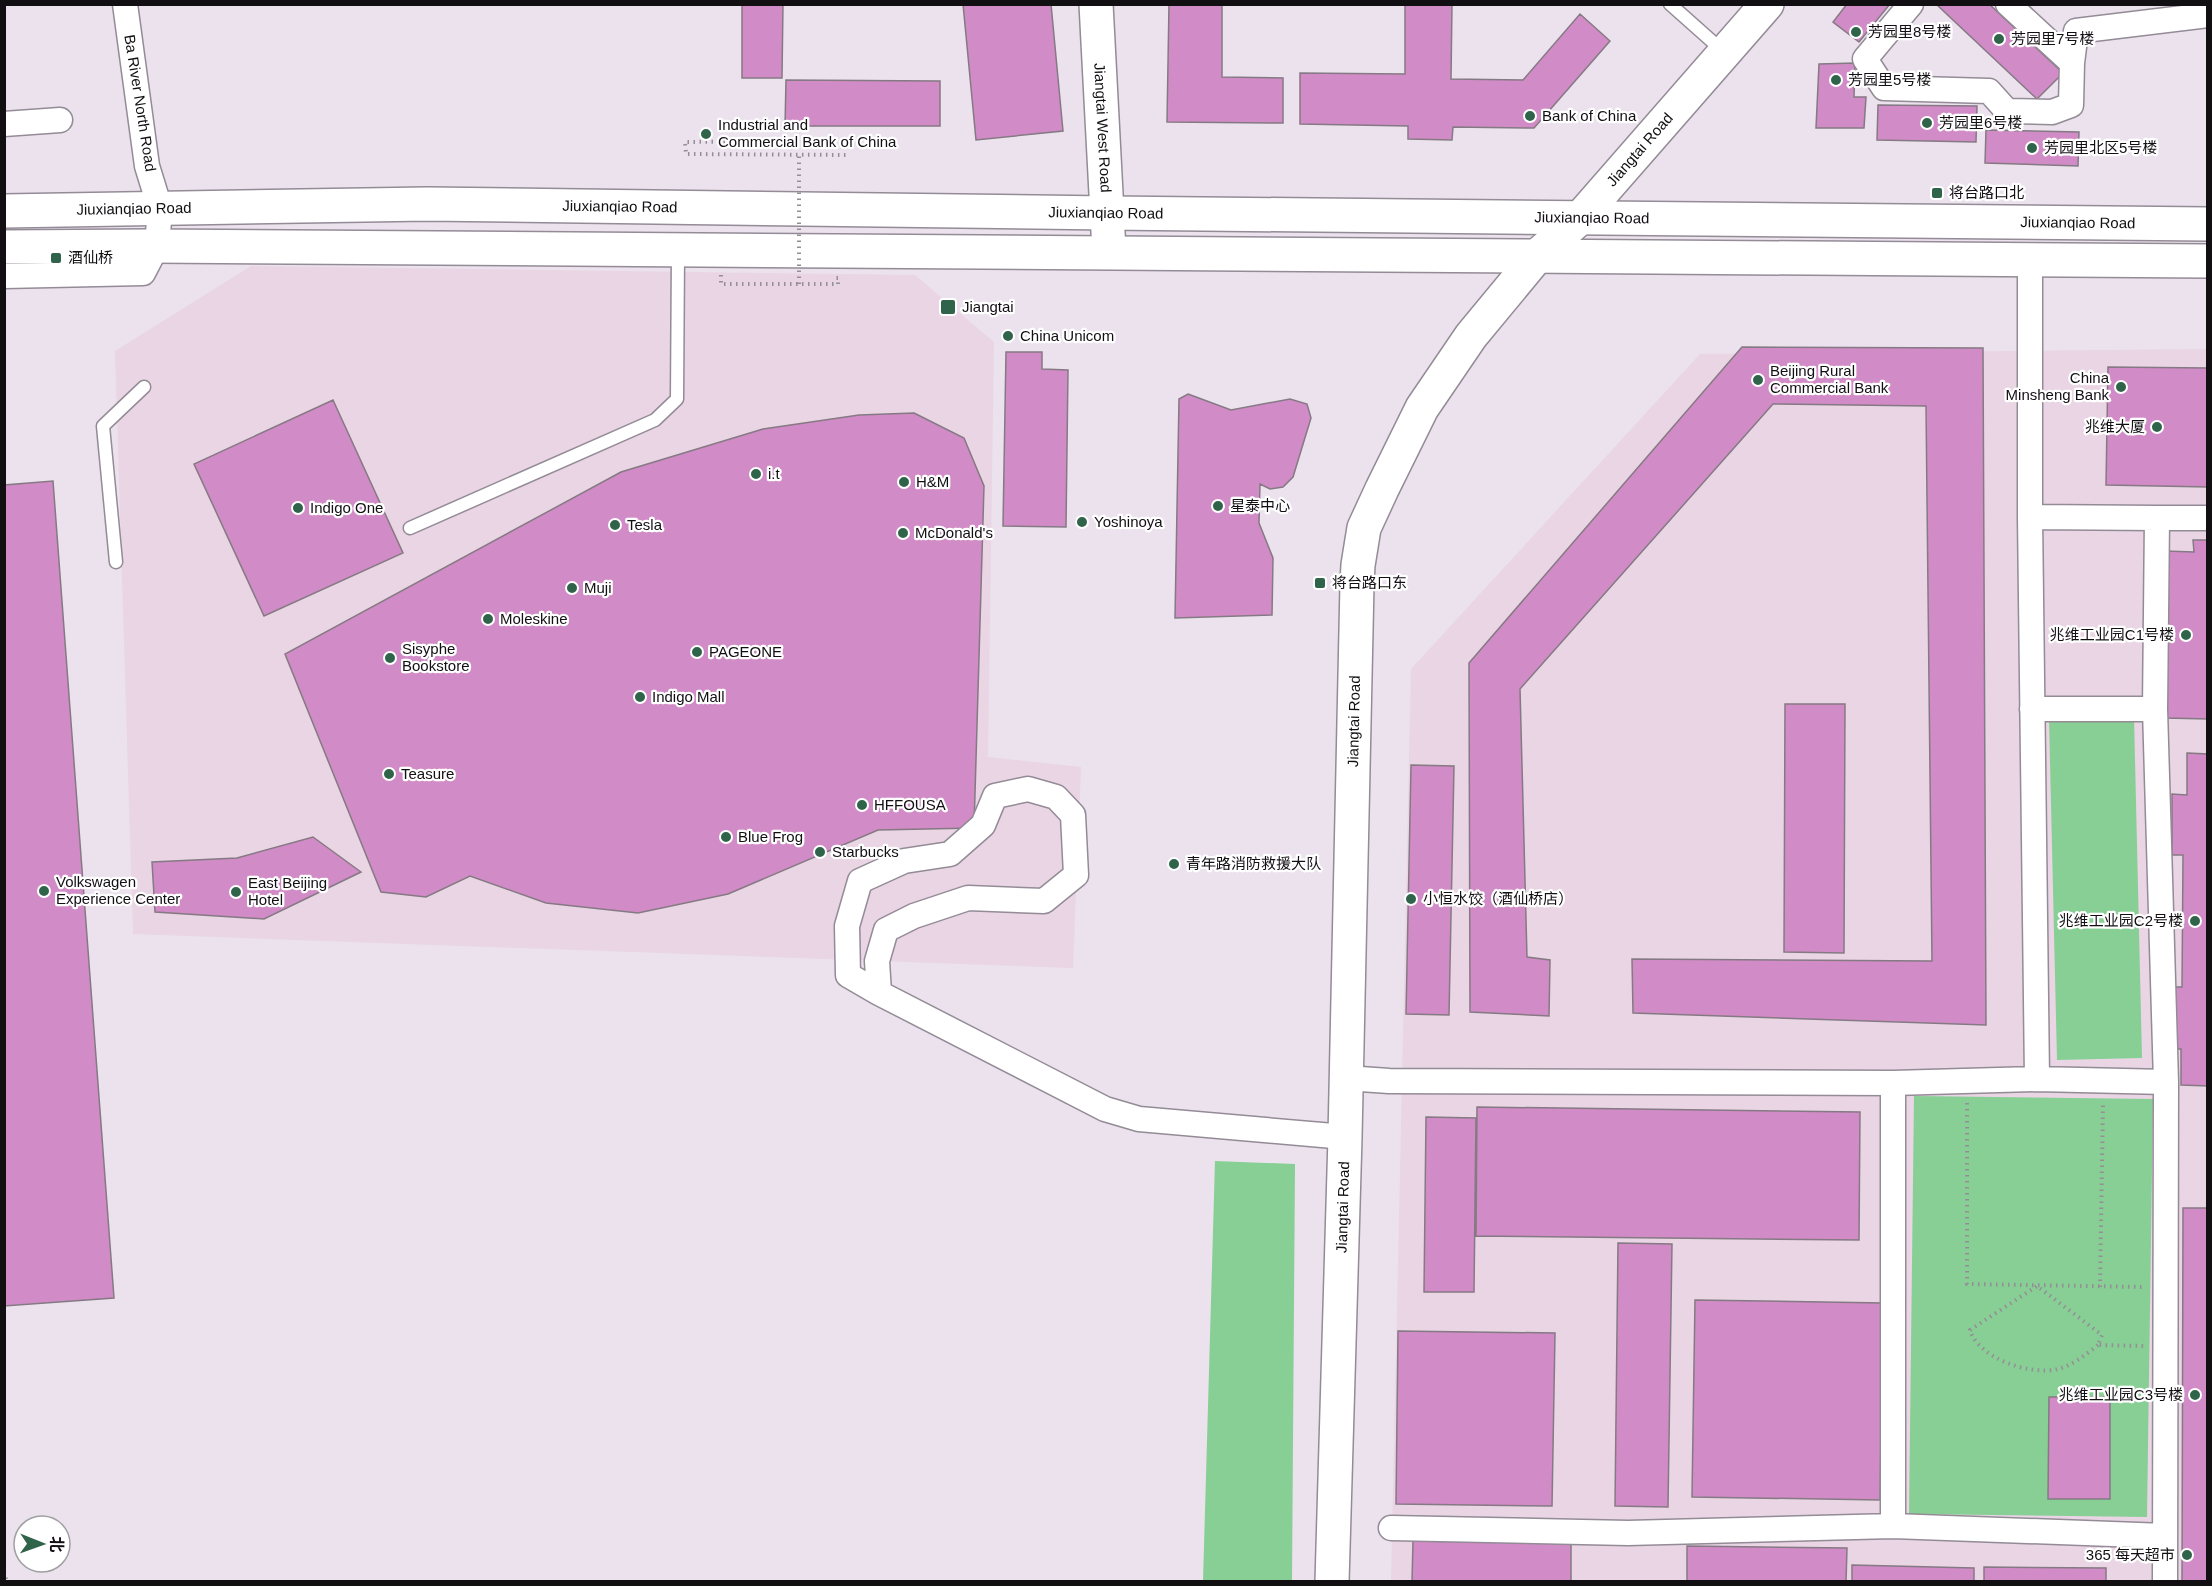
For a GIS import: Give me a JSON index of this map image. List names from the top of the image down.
{
  "streets": {
    "main road": ["Jiangtai West Road", "Jiangtai Road", "Jiuxianqiao Road"],
    "street": ["Ba River North Road"]
  },
  "crossings": [
    ["Ba River North Road", "Jiuxianqiao Road"],
    ["Jiangtai West Road", "Jiuxianqiao Road"],
    ["Jiangtai Road", "Jiuxianqiao Road"]
  ],
  "places": {
    "other": [
      "芳园里8号楼",
      "芳园里7号楼",
      "芳园里5号楼",
      "Bank of China",
      "芳园里6号楼",
      "Industrial and Commercial Bank of China",
      "芳园里北区5号楼",
      "China Unicom",
      "Beijing Rural Commercial Bank",
      "China Minsheng Bank",
      "兆维大厦",
      "i.t",
      "H&M",
      "星泰中心",
      "Indigo One",
      "Yoshinoya",
      "Tesla",
      "McDonald's",
      "Muji",
      "Moleskine",
      "兆维工业园C1号楼",
      "PAGEONE",
      "Sisyphe Bookstore",
      "Indigo Mall",
      "Teasure",
      "HFFOUSA",
      "Blue Frog",
      "Starbucks",
      "青年路消防救援大队",
      "Volkswagen Experience Center",
      "East Beijing Hotel",
      "小恒水饺（酒仙桥店）",
      "兆维工业园C2号楼",
      "兆维工业园C3号楼",
      "365 每天超市"
    ],
    "transit": [
      "将台路口北",
      "酒仙桥",
      "Jiangtai",
      "将台路口东"
    ]
  },
  "north": "right"
}
